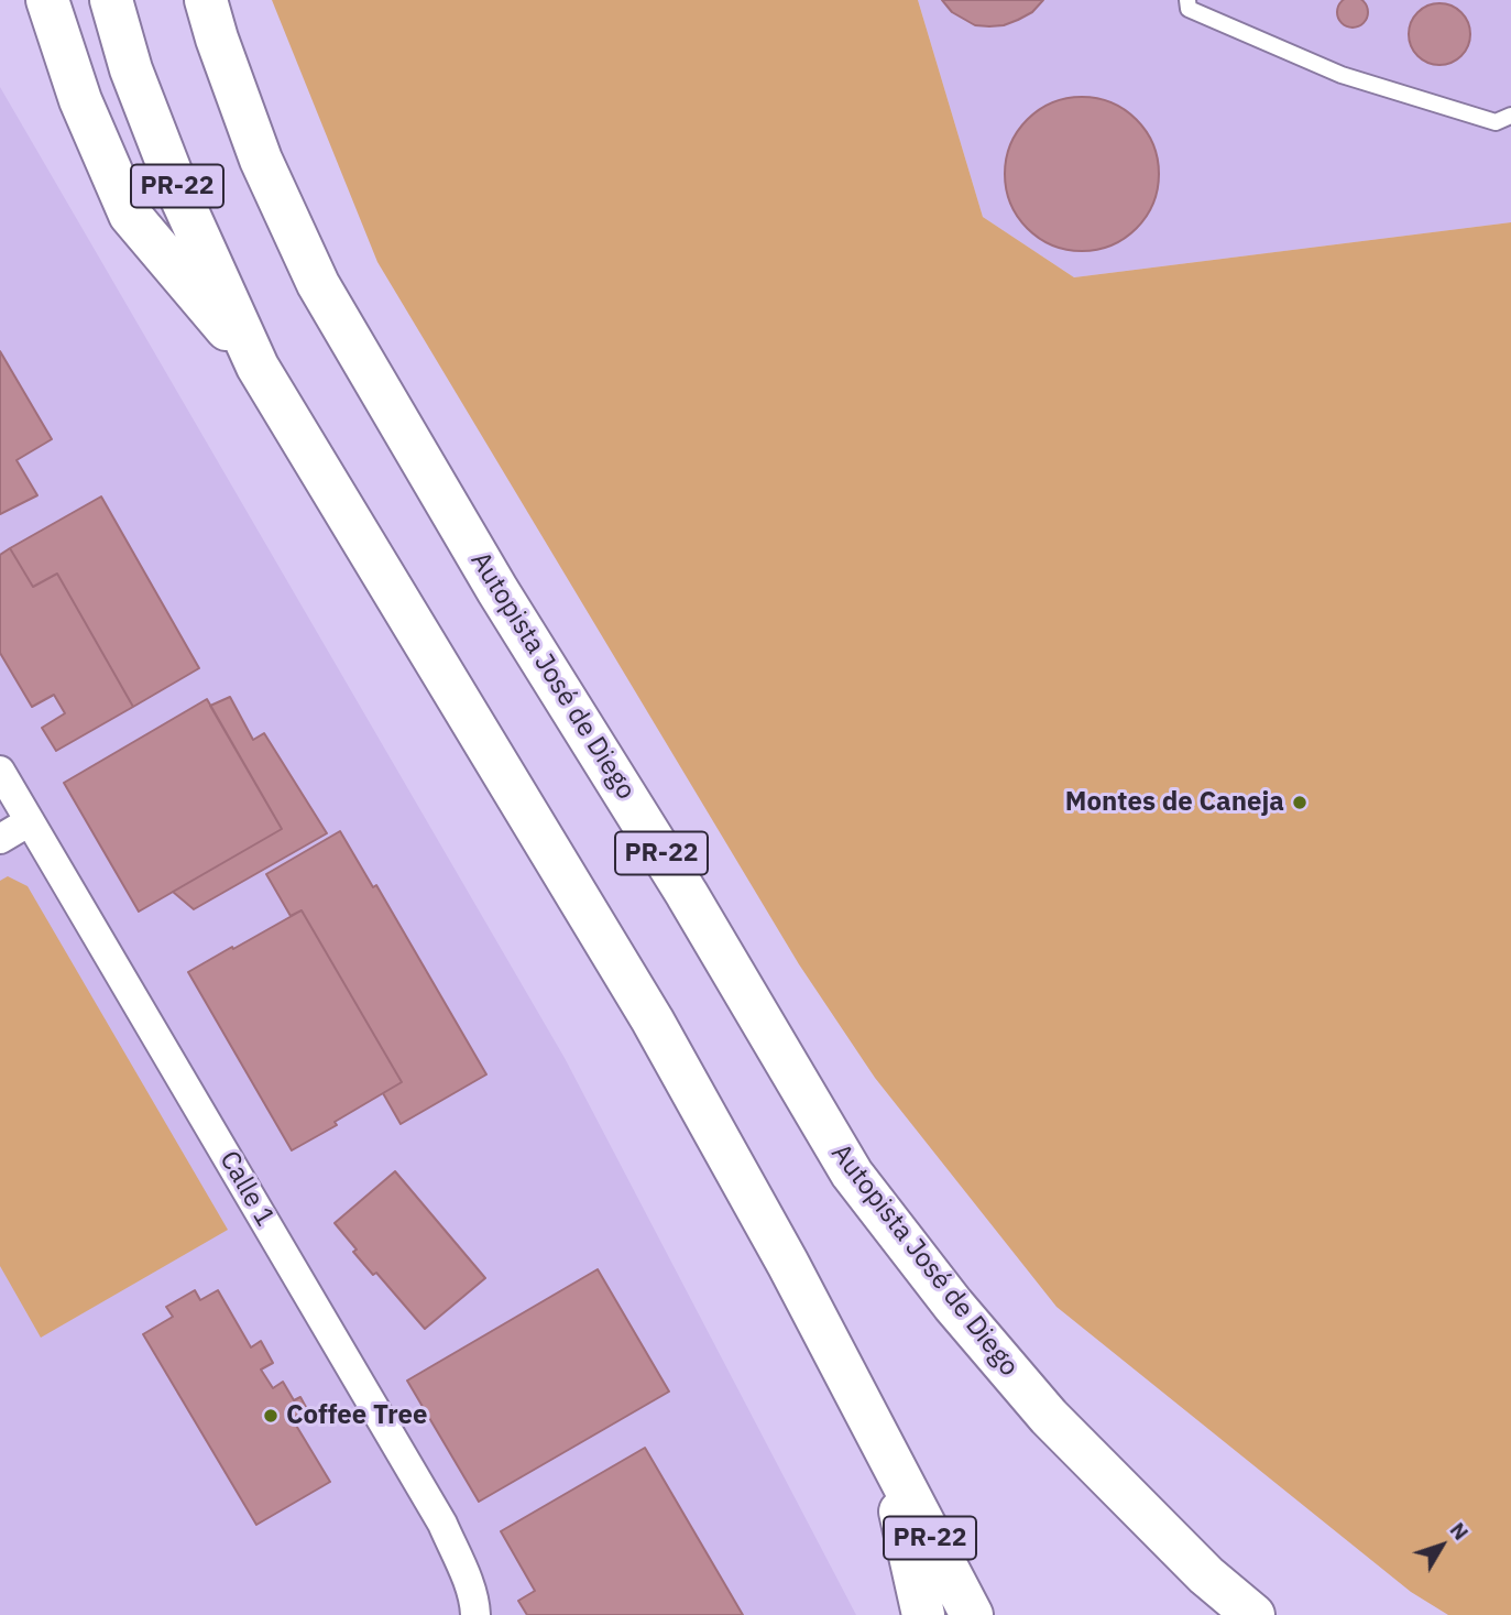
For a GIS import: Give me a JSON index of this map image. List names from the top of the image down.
{
  "streets": {
    "highway": ["PR-22", "Autopista José de Diego"],
    "street": ["Calle 1"]
  },
  "places": ["Montes de Caneja", "Coffee Tree"],
  "north": "top right"
}
